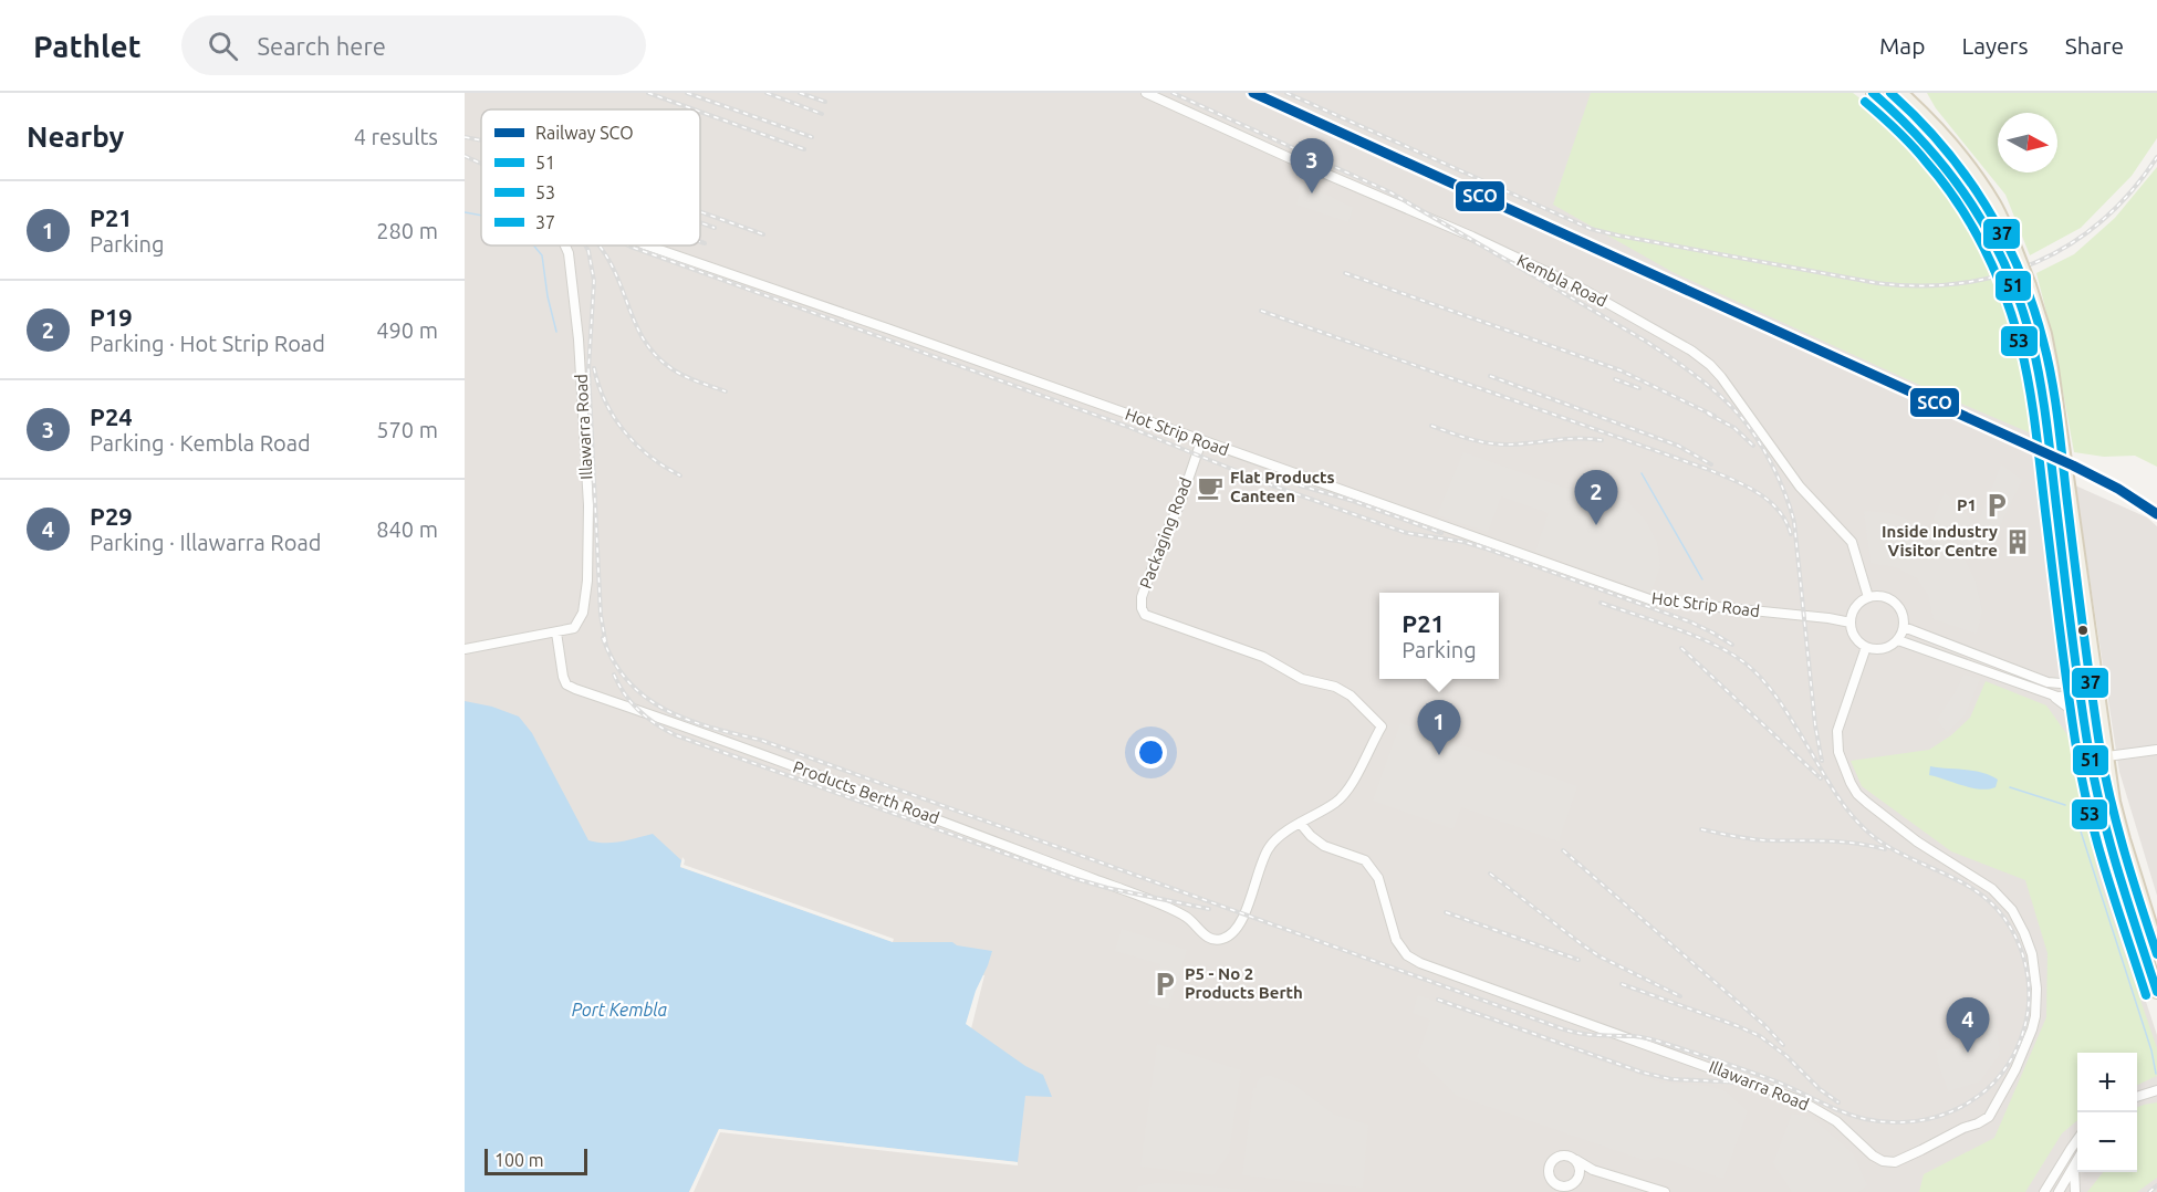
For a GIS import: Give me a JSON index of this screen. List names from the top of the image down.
{
  "streets": {
    "street": [
      "Kembla Road",
      "Illawarra Road",
      "Hot Strip Road",
      "Packaging Road",
      "Products Berth Road"
    ]
  },
  "crossings": [
    ["Kembla Road", "Illawarra Road"],
    ["Kembla Road", "Hot Strip Road"],
    ["Illawarra Road", "Hot Strip Road"],
    ["Illawarra Road", "Packaging Road"],
    ["Illawarra Road", "Products Berth Road"],
    ["Hot Strip Road", "Packaging Road"],
    ["Packaging Road", "Products Berth Road"]
  ],
  "water": ["Port Kembla"],
  "places": {
    "cafe": ["Flat Products Canteen"],
    "parking": ["P1", "P5 - No 2 Products Berth"],
    "building": ["Inside Industry Visitor Centre"]
  },
  "lines": [
    "rail line SCO",
    "transit line 51",
    "transit line 37",
    "transit line 53"
  ],
  "legend": [
    "Railway SCO",
    "51",
    "53",
    "37"
  ],
  "scale_bar": "100 m",
  "north": "right",
  "page": {
    "header": "Pathlet",
    "search": "Search here",
    "nav": ["Map", "Layers", "Share"],
    "heading": ["Nearby", "4 results"],
    "pins": [
      "3",
      "2",
      "1",
      "4"
    ],
    "list": [
      {
        "mark": "1",
        "name": "P21",
        "note": "Parking",
        "value": "280 m"
      },
      {
        "mark": "2",
        "name": "P19",
        "note": "Parking · Hot Strip Road",
        "value": "490 m"
      },
      {
        "mark": "3",
        "name": "P24",
        "note": "Parking · Kembla Road",
        "value": "570 m"
      },
      {
        "mark": "4",
        "name": "P29",
        "note": "Parking · Illawarra Road",
        "value": "840 m"
      }
    ],
    "popup": ["P21", "Parking"],
    "map_buttons": ["+", "−"],
    "scale": "100 m"
  }
}
